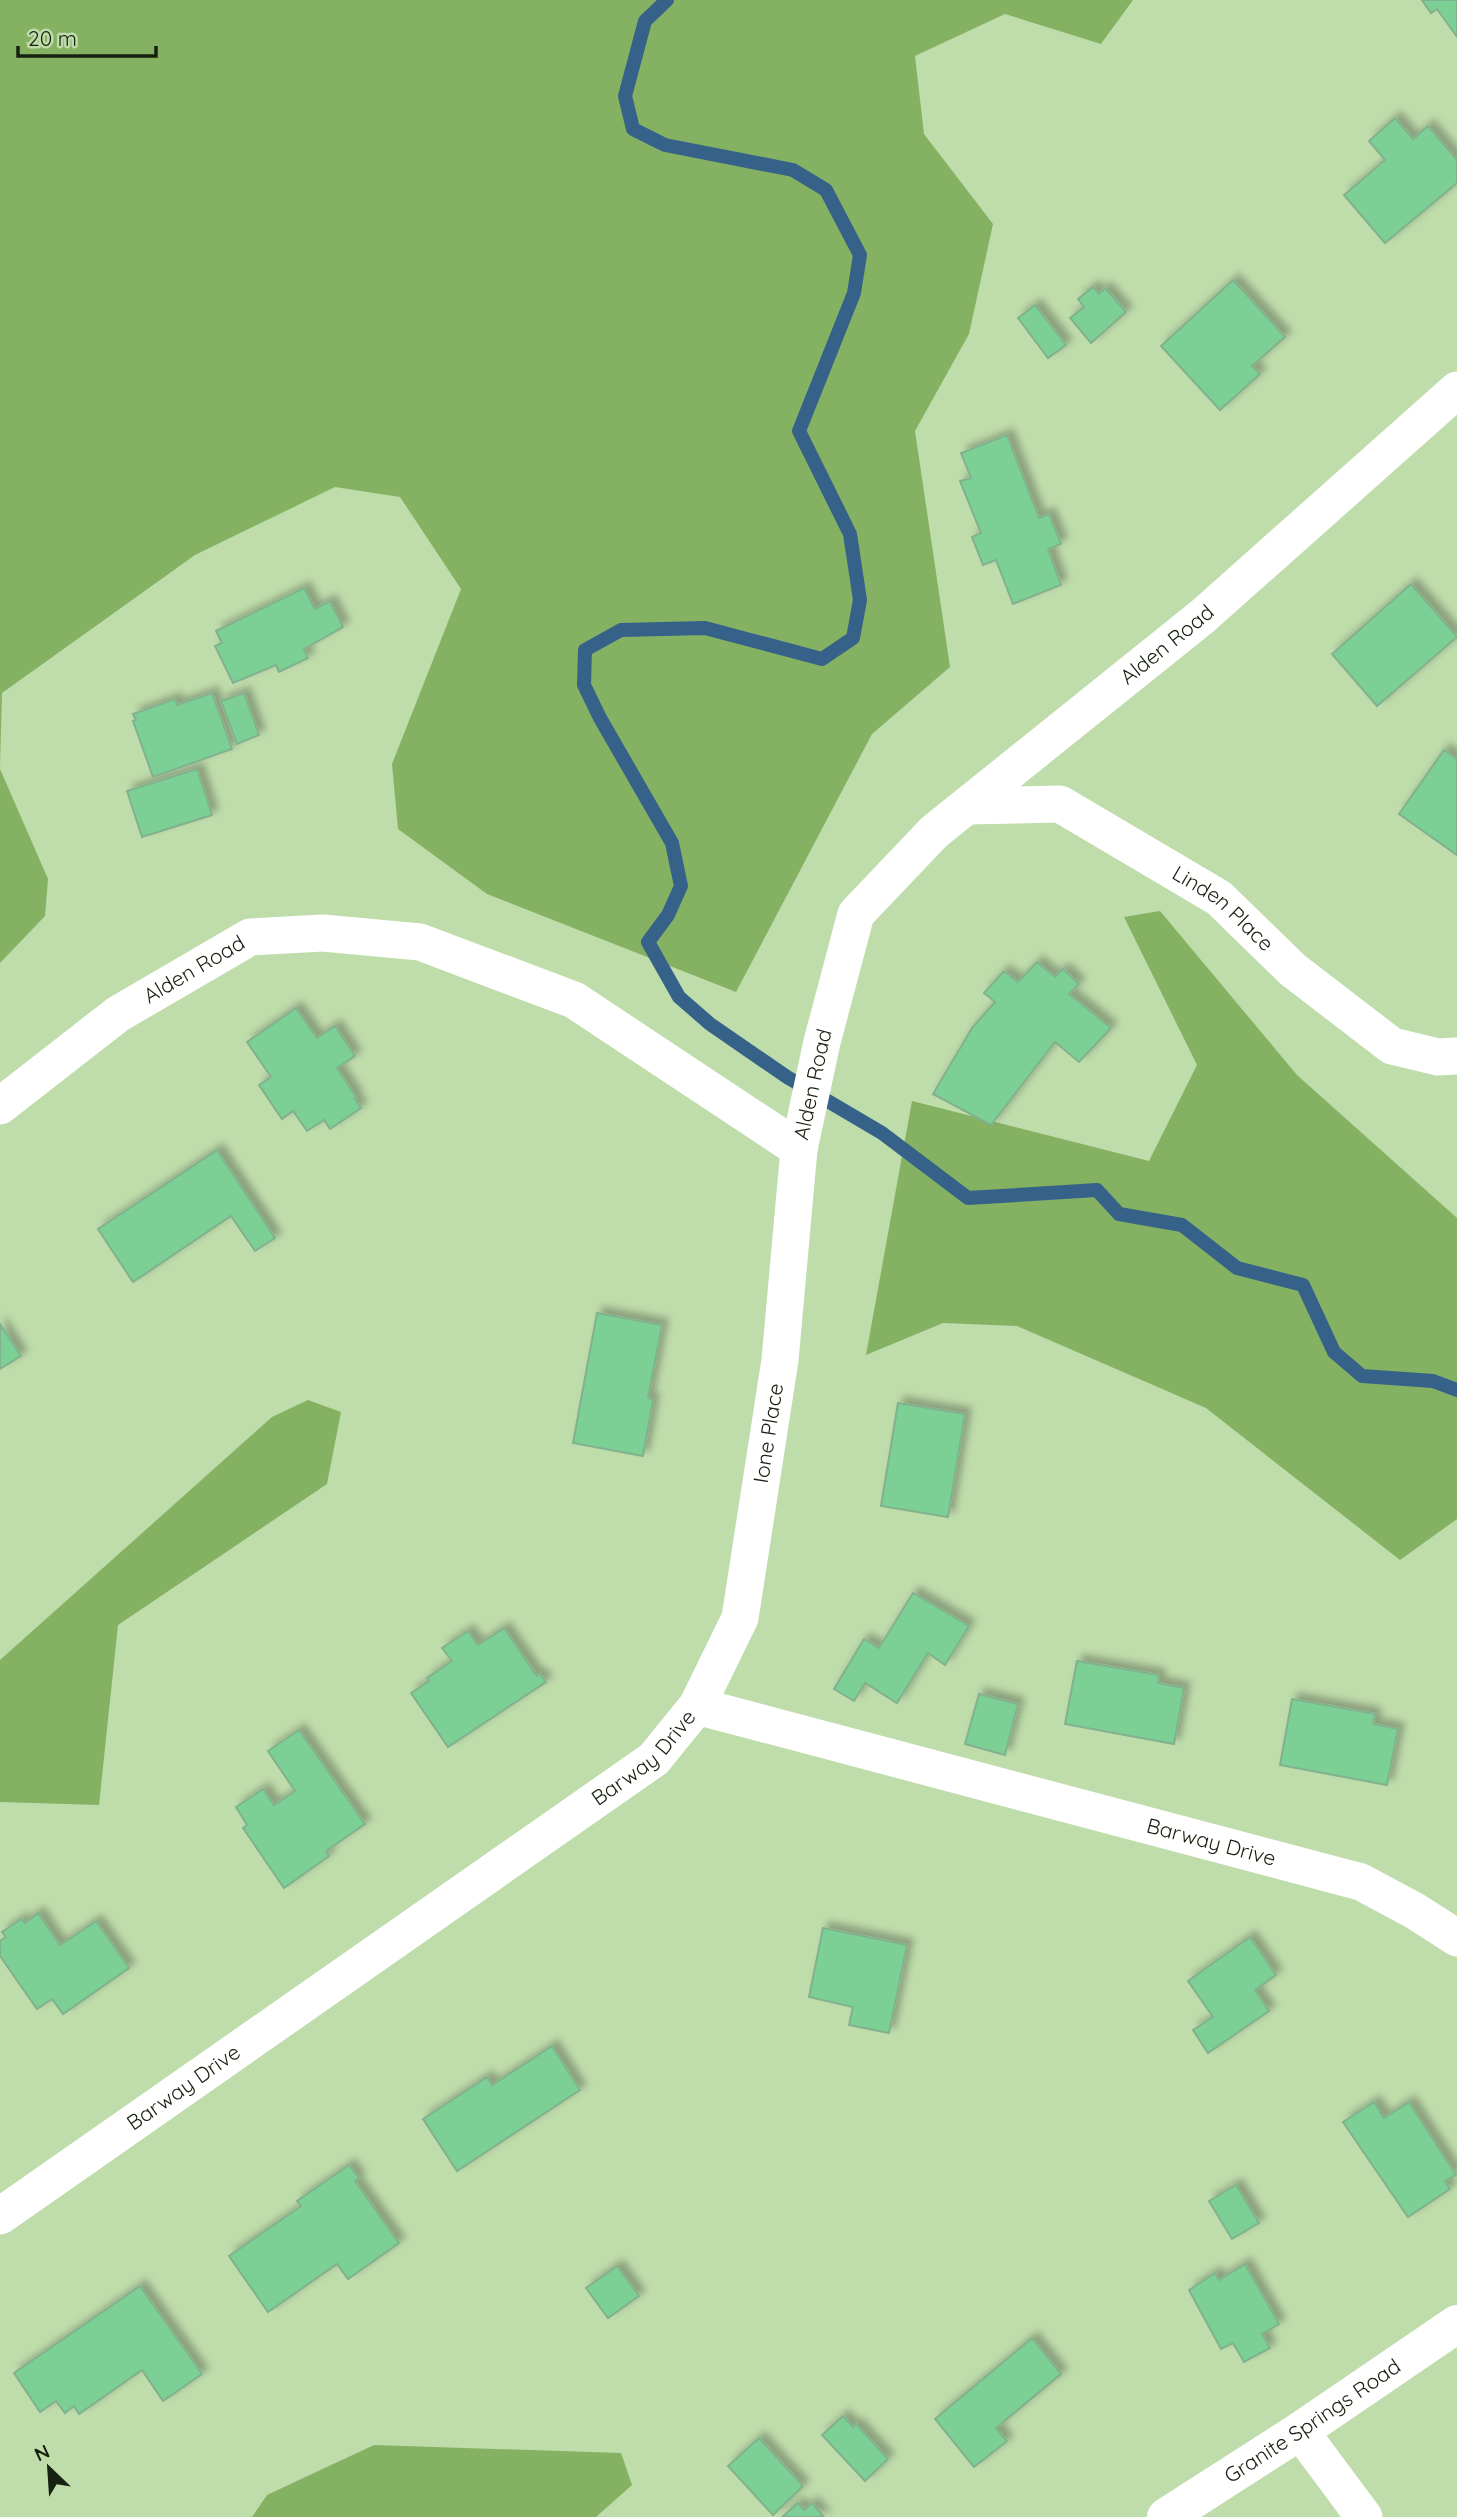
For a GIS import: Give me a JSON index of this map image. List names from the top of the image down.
{
  "streets": {
    "street": [
      "Alden Road",
      "Linden Place",
      "Ione Place",
      "Barway Drive",
      "Granite Springs Road"
    ]
  },
  "crossings": [
    ["Alden Road", "Linden Place"],
    ["Alden Road", "Ione Place"],
    ["Ione Place", "Barway Drive"]
  ],
  "scale_bar": "20 m",
  "north": "top left"
}
